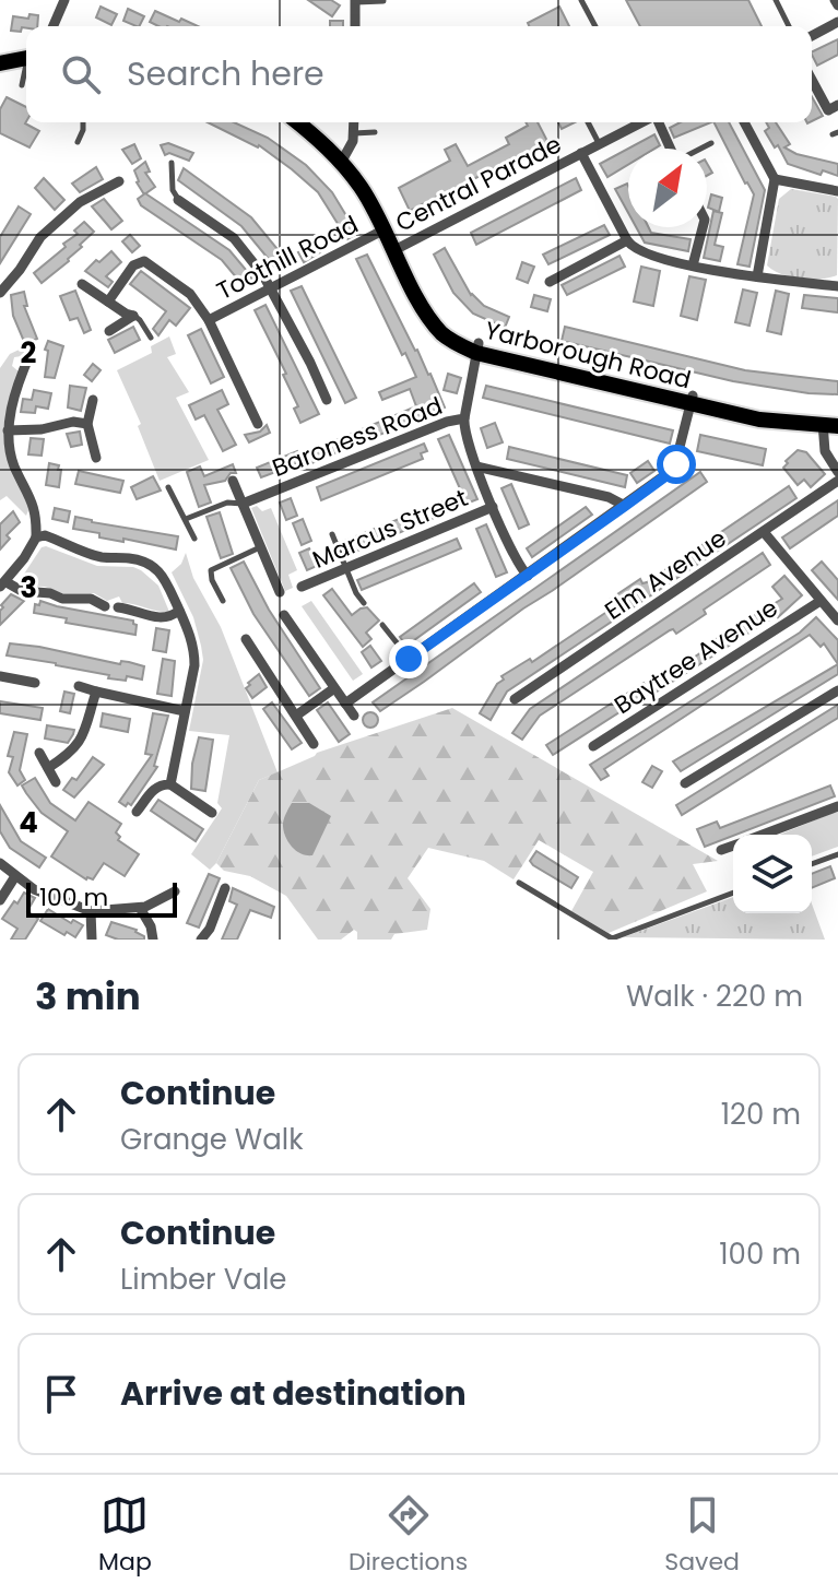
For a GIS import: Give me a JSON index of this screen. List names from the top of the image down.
{
  "streets": {
    "main road": ["Yarborough Road"],
    "street": [
      "Central Parade",
      "Toothill Road",
      "Baroness Road",
      "Marcus Street",
      "Elm Avenue",
      "Baytree Avenue"
    ]
  },
  "crossings": [
    ["Central Parade", "Yarborough Road"],
    ["Toothill Road", "Yarborough Road"],
    ["Yarborough Road", "Baroness Road"]
  ],
  "scale_bar": "100 m",
  "north": "top right",
  "page": {
    "search": "Search here",
    "scale": "100 m",
    "heading": ["3 min", "Walk · 220 m"],
    "list": [
      ["Continue", "Grange Walk", "120 m"],
      ["Continue", "Limber Vale", "100 m"],
      "Arrive at destination"
    ],
    "nav": ["Map", "Directions", "Saved"]
  },
  "grid": {
    "rows": ["2", "3", "4"]
  }
}
